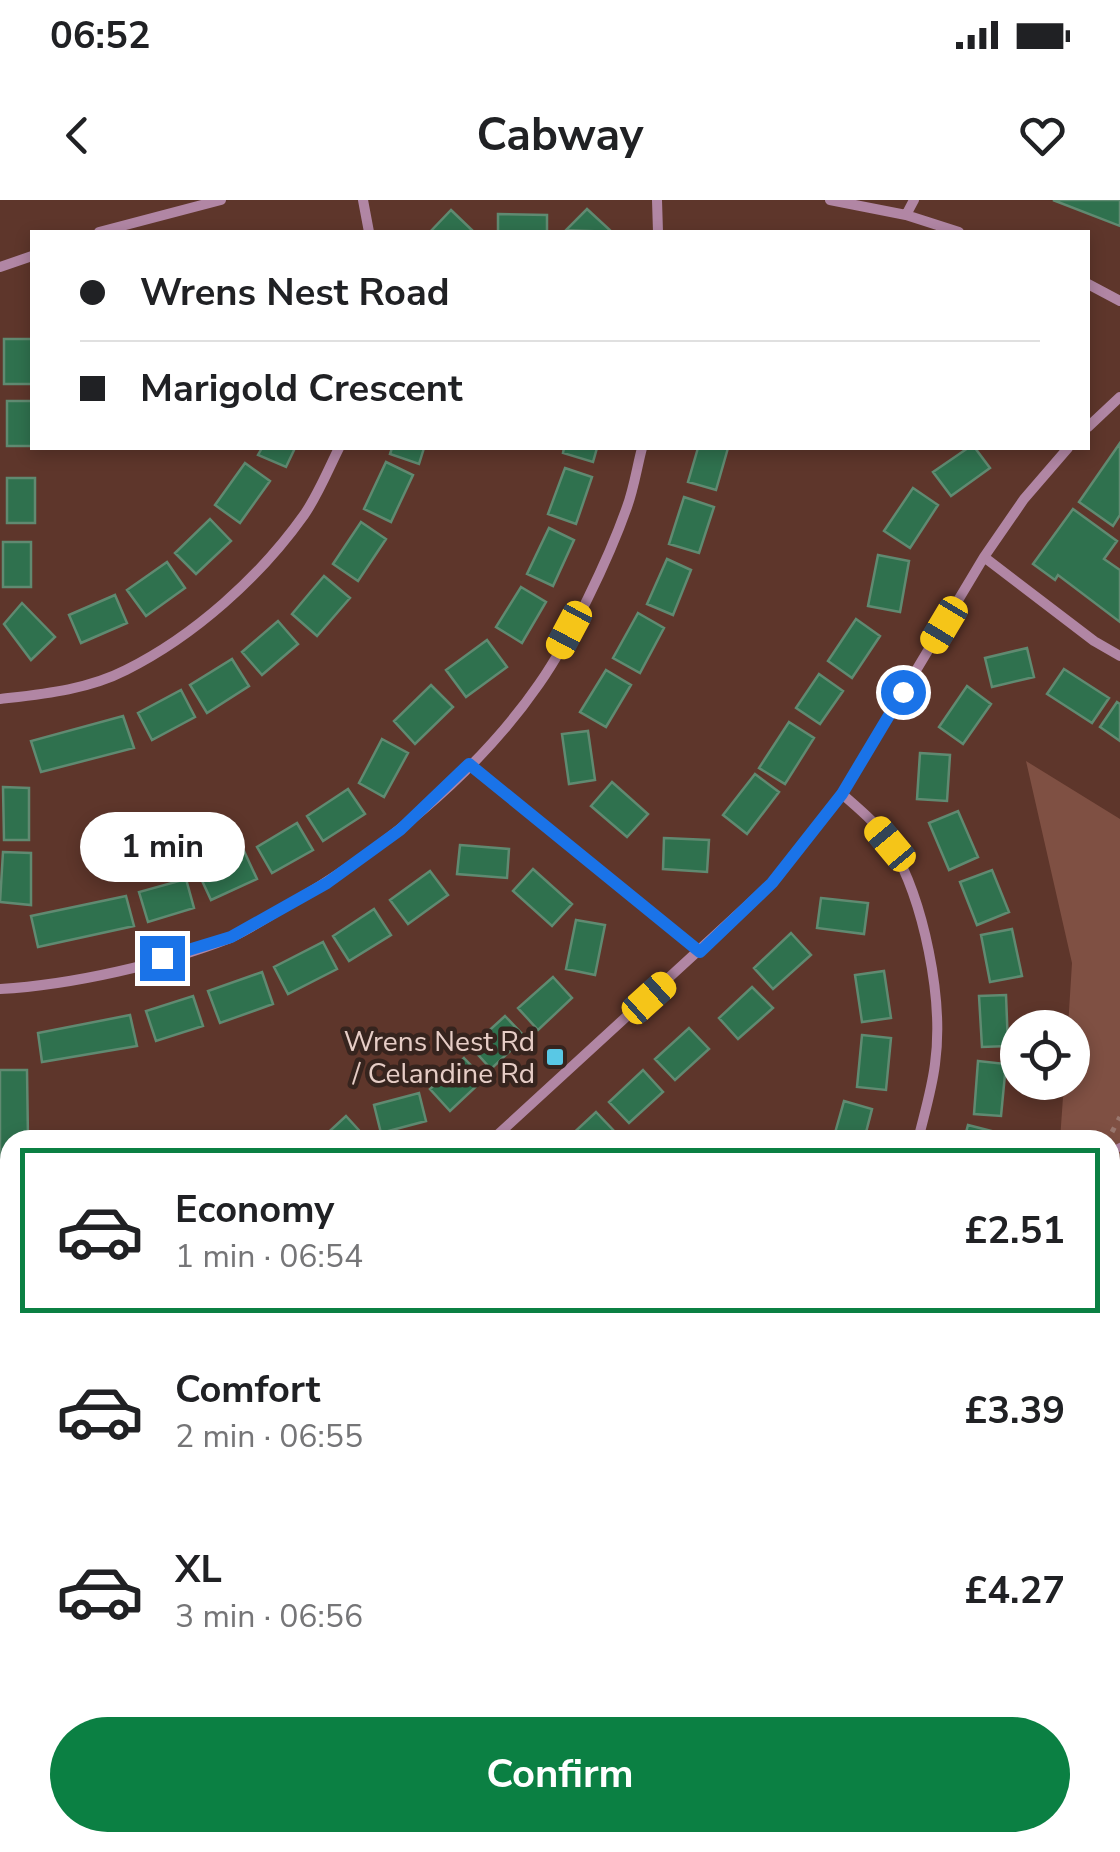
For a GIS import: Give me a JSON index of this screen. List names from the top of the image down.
{
  "places": {
    "transit": ["Wrens Nest Rd / Celandine Rd"]
  },
  "page": {
    "status": "06:52",
    "header": "Cabway",
    "banner": ["Wrens Nest Road", "Marigold Crescent"],
    "bubble": "1 min",
    "list": [
      {
        "name": "Economy",
        "note": "1 min · 06:54",
        "value": "£2.51"
      },
      {
        "name": "Comfort",
        "note": "2 min · 06:55",
        "value": "£3.39"
      },
      {
        "name": "XL",
        "note": "3 min · 06:56",
        "value": "£4.27"
      }
    ],
    "buttons": "Confirm"
  }
}
